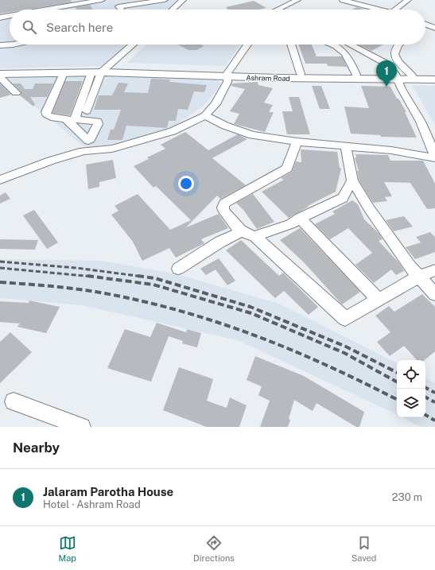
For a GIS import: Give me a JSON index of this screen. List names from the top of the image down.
{
  "streets": {
    "main road": ["Ashram Road"]
  },
  "page": {
    "search": "Search here",
    "pins": "1",
    "heading": "Nearby",
    "list": [
      {
        "mark": "1",
        "name": "Jalaram Parotha House",
        "note": "Hotel · Ashram Road",
        "value": "230 m"
      }
    ],
    "nav": ["Map", "Directions", "Saved"]
  }
}
